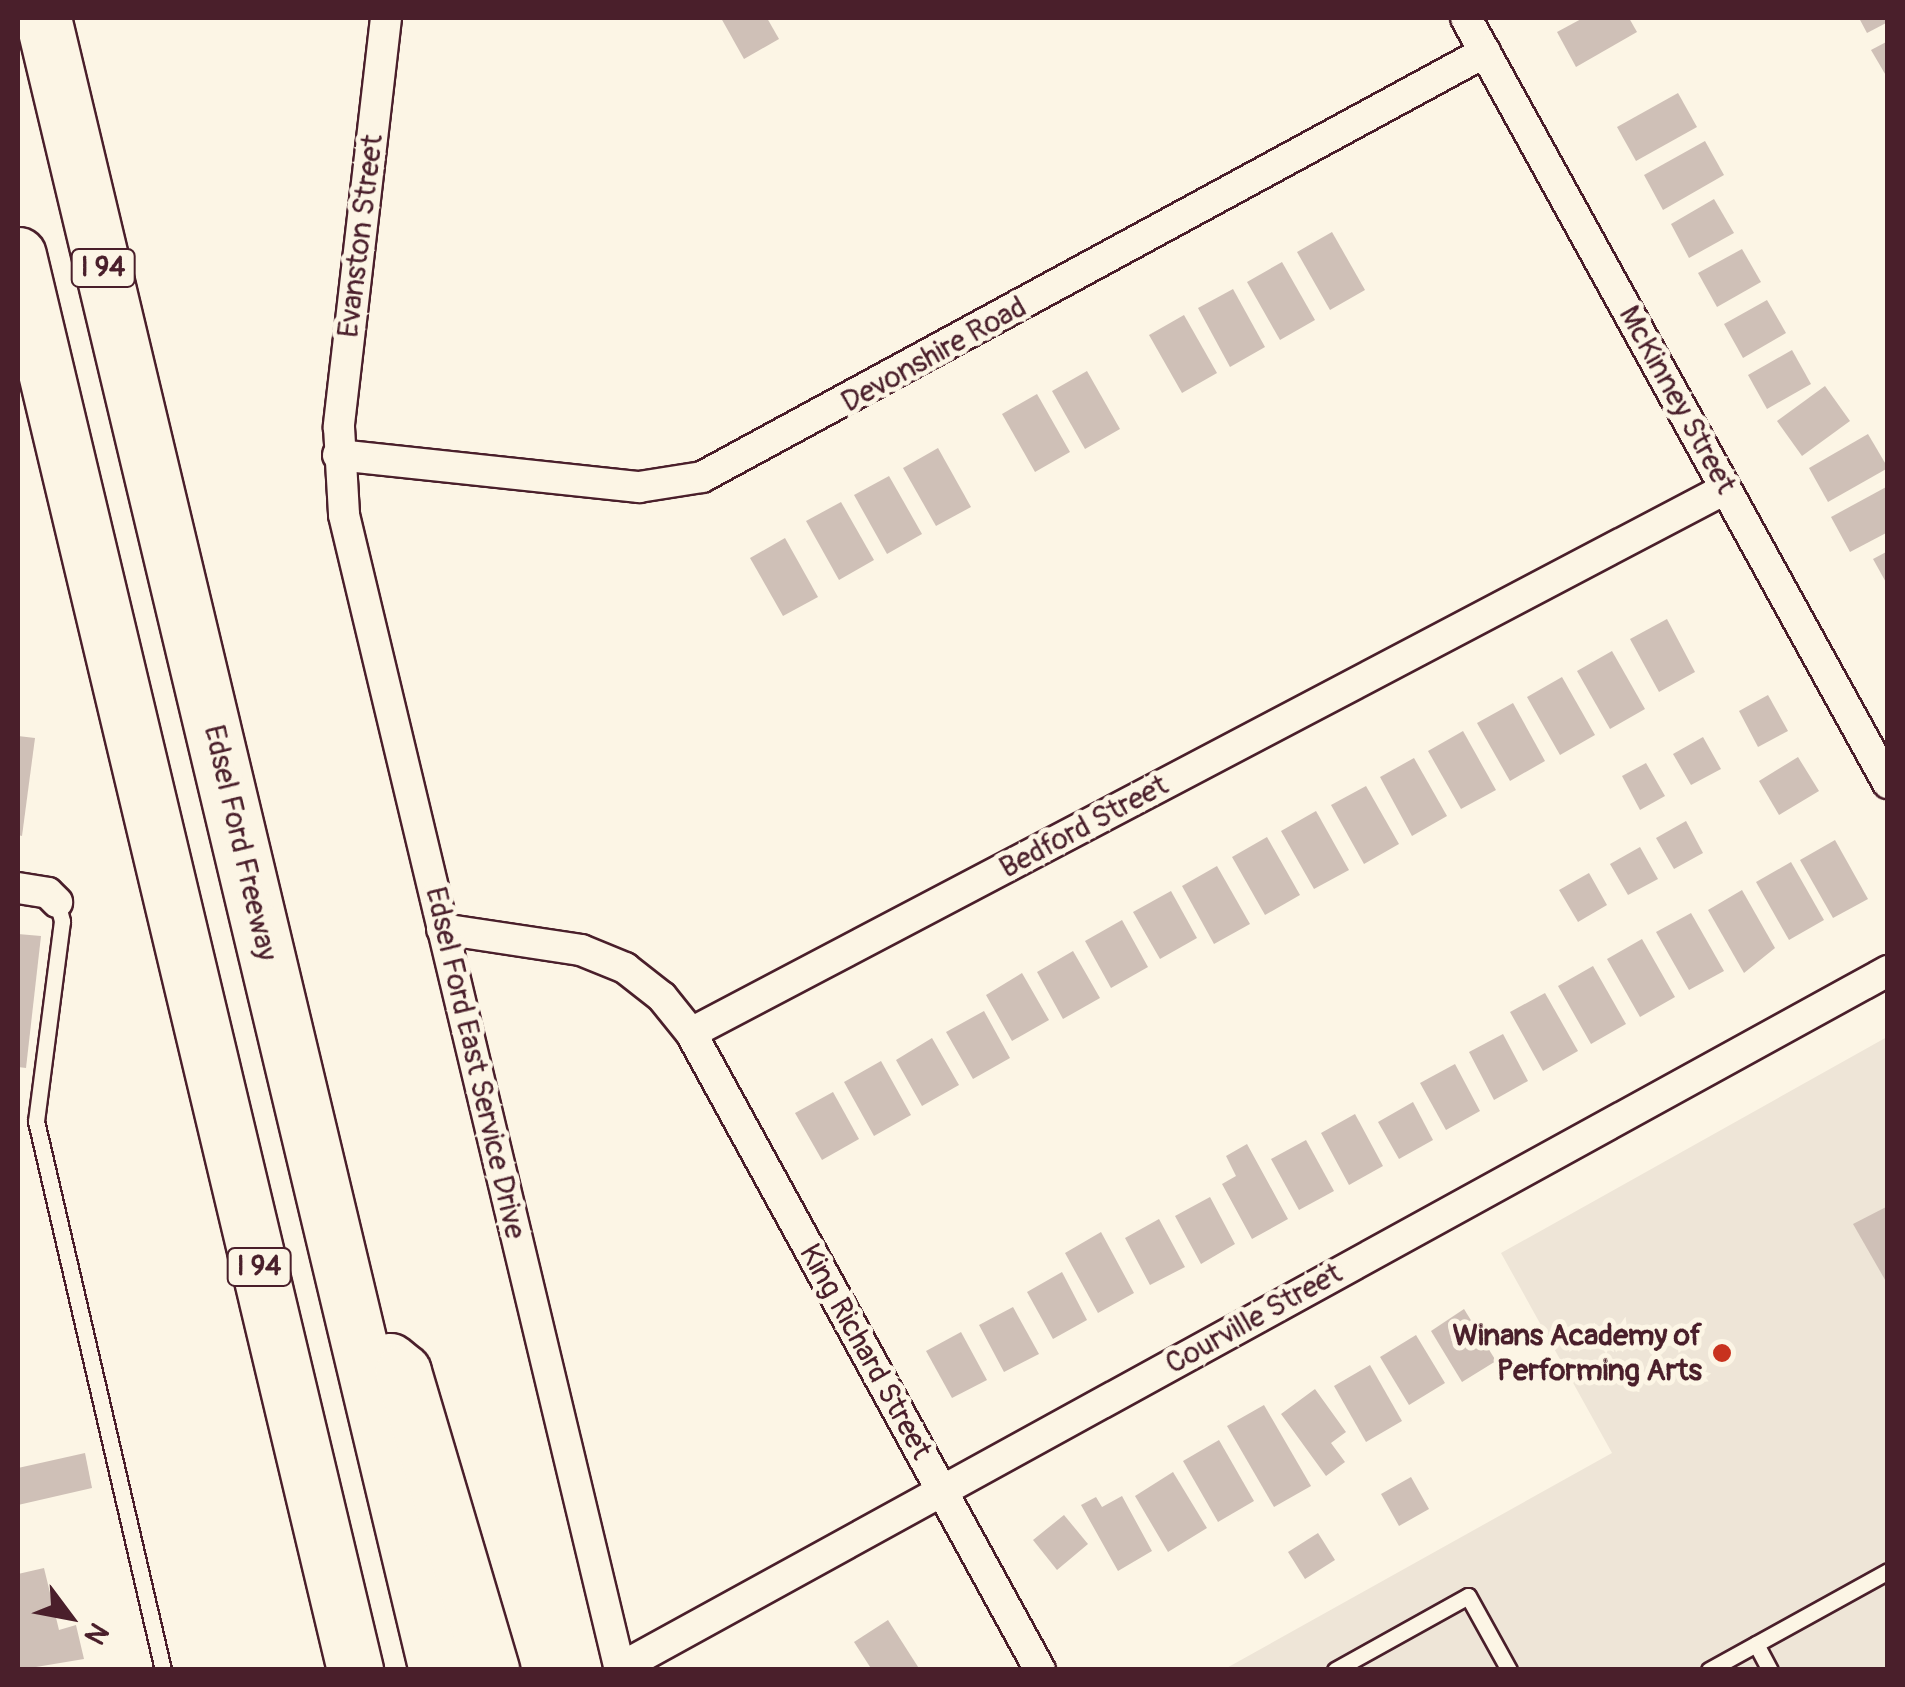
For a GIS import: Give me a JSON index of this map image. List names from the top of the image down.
{
  "streets": {
    "highway": ["I 94", "Edsel Ford Freeway"],
    "street": [
      "Evanston Street",
      "Devonshire Road",
      "McKinney Street",
      "Bedford Street",
      "Edsel Ford East Service Drive",
      "Courville Street",
      "King Richard Street"
    ]
  },
  "crossings": [
    ["Evanston Street", "Devonshire Road"],
    ["Evanston Street", "Edsel Ford East Service Drive"],
    ["Devonshire Road", "McKinney Street"],
    ["Devonshire Road", "Edsel Ford East Service Drive"],
    ["McKinney Street", "Bedford Street"],
    ["Bedford Street", "King Richard Street"],
    ["Edsel Ford East Service Drive", "Courville Street"],
    ["Courville Street", "King Richard Street"]
  ],
  "places": ["Winans Academy of Performing Arts"],
  "north": "bottom right"
}
